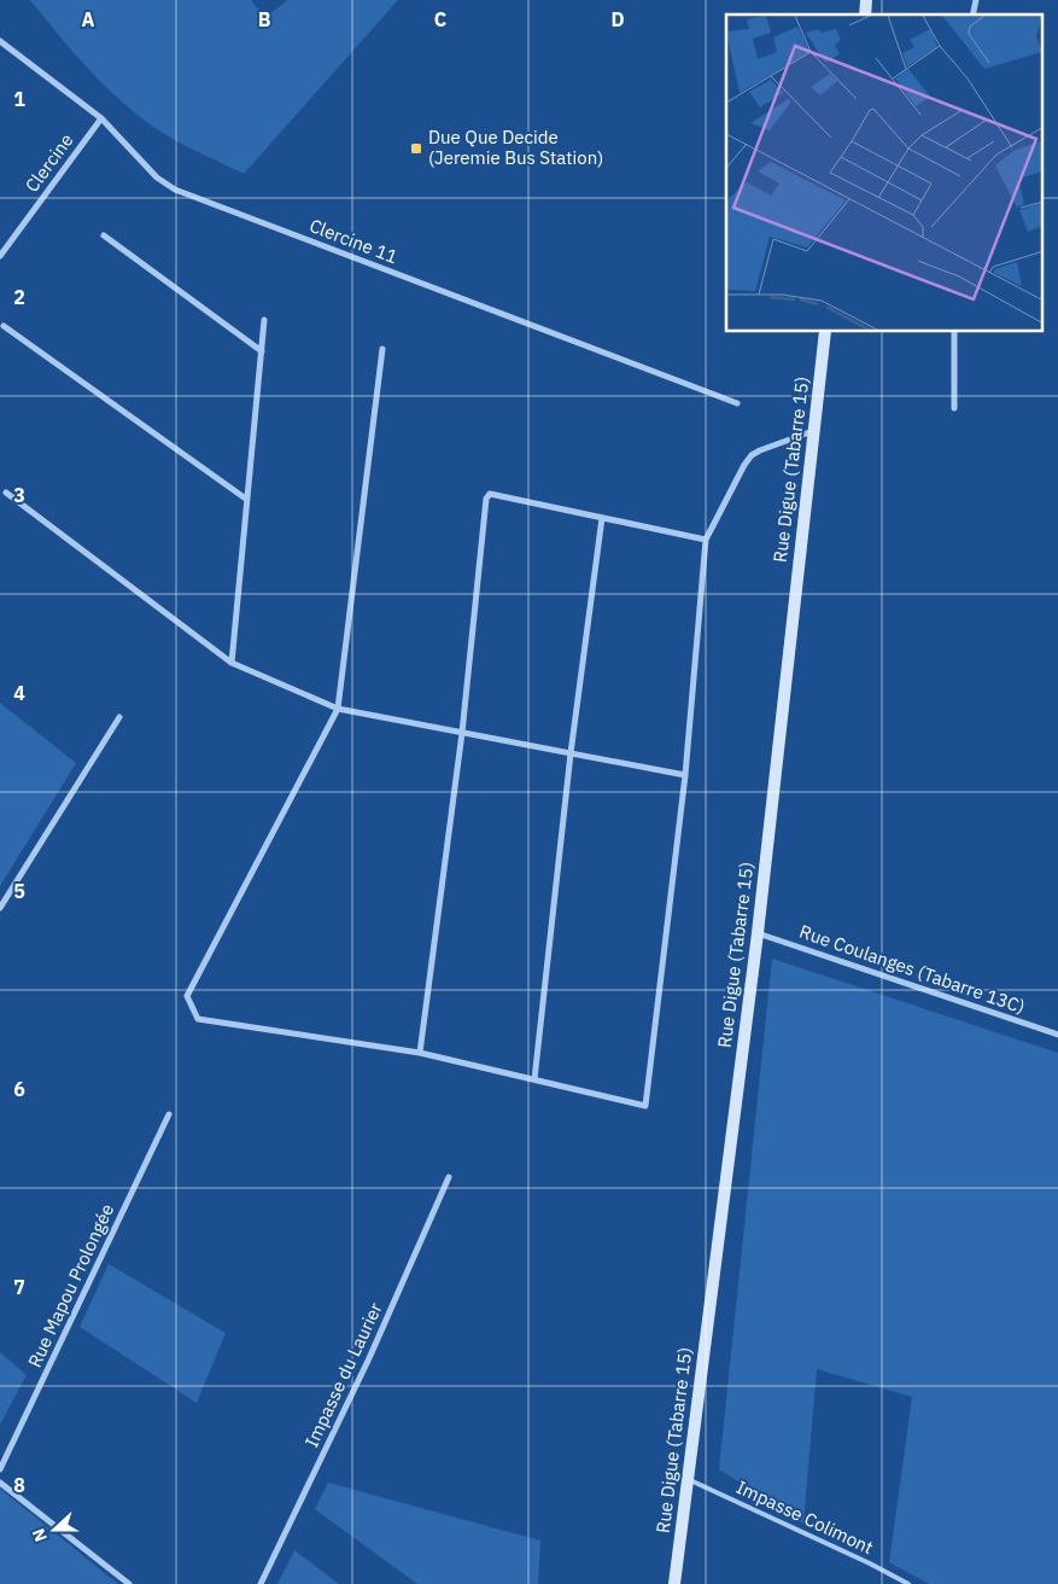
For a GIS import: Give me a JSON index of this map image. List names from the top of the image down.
{
  "streets": {
    "street": [
      "Clercine",
      "Clercine 11",
      "Rue Digue (Tabarre 15)",
      "Rue Coulanges (Tabarre 13C)",
      "Rue Mapou Prolongée",
      "Impasse du Laurier"
    ],
    "lane": ["Impasse Colimont"]
  },
  "crossings": [
    ["Clercine", "Clercine 11"],
    ["Rue Digue (Tabarre 15)", "Rue Coulanges (Tabarre 13C)"],
    ["Rue Digue (Tabarre 15)", "Impasse Colimont"]
  ],
  "places": {
    "transit": ["Due Que Decide (Jeremie Bus Station)"]
  },
  "north": "left",
  "grid": {
    "columns": [
      "A",
      "B",
      "C",
      "D"
    ],
    "rows": [
      "1",
      "2",
      "3",
      "4",
      "5",
      "6",
      "7",
      "8"
    ]
  }
}
